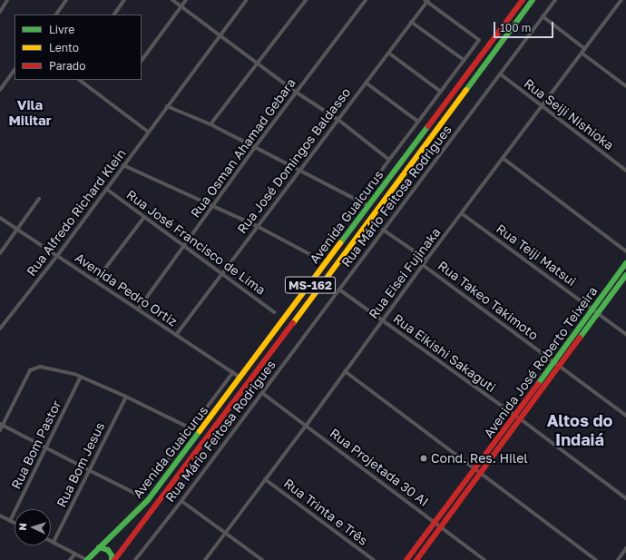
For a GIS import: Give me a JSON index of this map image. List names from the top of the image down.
{
  "streets": {
    "main road": ["Avenida Guaicurus", "MS-162", "Avenida José Roberto Teixeira"],
    "street": [
      "Rua Seiji Nishioka",
      "Rua Osman Ahamad Gebara",
      "Rua José Domingos Baldasso",
      "Rua Mário Feitosa Rodrigues",
      "Rua Alfredo Richard Klein",
      "Rua José Francisco de Lima",
      "Rua Teiji Matsui",
      "Rua Eisei Fujinaka",
      "Avenida Pedro Ortiz",
      "Rua Takeo Takimoto",
      "Rua Eikishi Sakaguti",
      "Rua Bom Pastor",
      "Rua Bom Jesus",
      "Rua Projetada 30 AI",
      "Rua Trinta e Três"
    ]
  },
  "crossings": [
    ["Rua Seiji Nishioka", "Rua Mário Feitosa Rodrigues"],
    ["Rua Seiji Nishioka", "Rua Eisei Fujinaka"],
    ["Rua Osman Ahamad Gebara", "Rua José Francisco de Lima"],
    ["Rua Osman Ahamad Gebara", "Avenida Pedro Ortiz"],
    ["Rua José Domingos Baldasso", "Rua José Francisco de Lima"],
    ["Rua José Domingos Baldasso", "Avenida Pedro Ortiz"],
    ["Rua Mário Feitosa Rodrigues", "Rua Eikishi Sakaguti"],
    ["Rua Mário Feitosa Rodrigues", "Rua Projetada 30 AI"],
    ["Rua Alfredo Richard Klein", "Rua José Francisco de Lima"],
    ["Rua Alfredo Richard Klein", "Avenida Pedro Ortiz"],
    ["Avenida Guaicurus", "Avenida Pedro Ortiz"],
    ["Rua Teiji Matsui", "Rua Eisei Fujinaka"],
    ["Rua Teiji Matsui", "Avenida José Roberto Teixeira"],
    ["Rua Eisei Fujinaka", "Rua Takeo Takimoto"],
    ["Rua Eisei Fujinaka", "Rua Eikishi Sakaguti"],
    ["Rua Eisei Fujinaka", "Rua Projetada 30 AI"],
    ["Rua Eisei Fujinaka", "Rua Trinta e Três"],
    ["Rua Takeo Takimoto", "Avenida José Roberto Teixeira"],
    ["Rua Eikishi Sakaguti", "Avenida José Roberto Teixeira"],
    ["Avenida José Roberto Teixeira", "Rua Projetada 30 AI"]
  ],
  "districts": ["Vila Militar", "Altos do Indaiá"],
  "places": ["Cond. Res. Hilel"],
  "legend": ["Livre", "Lento", "Parado"],
  "scale_bar": "100 m",
  "north": "left"
}
